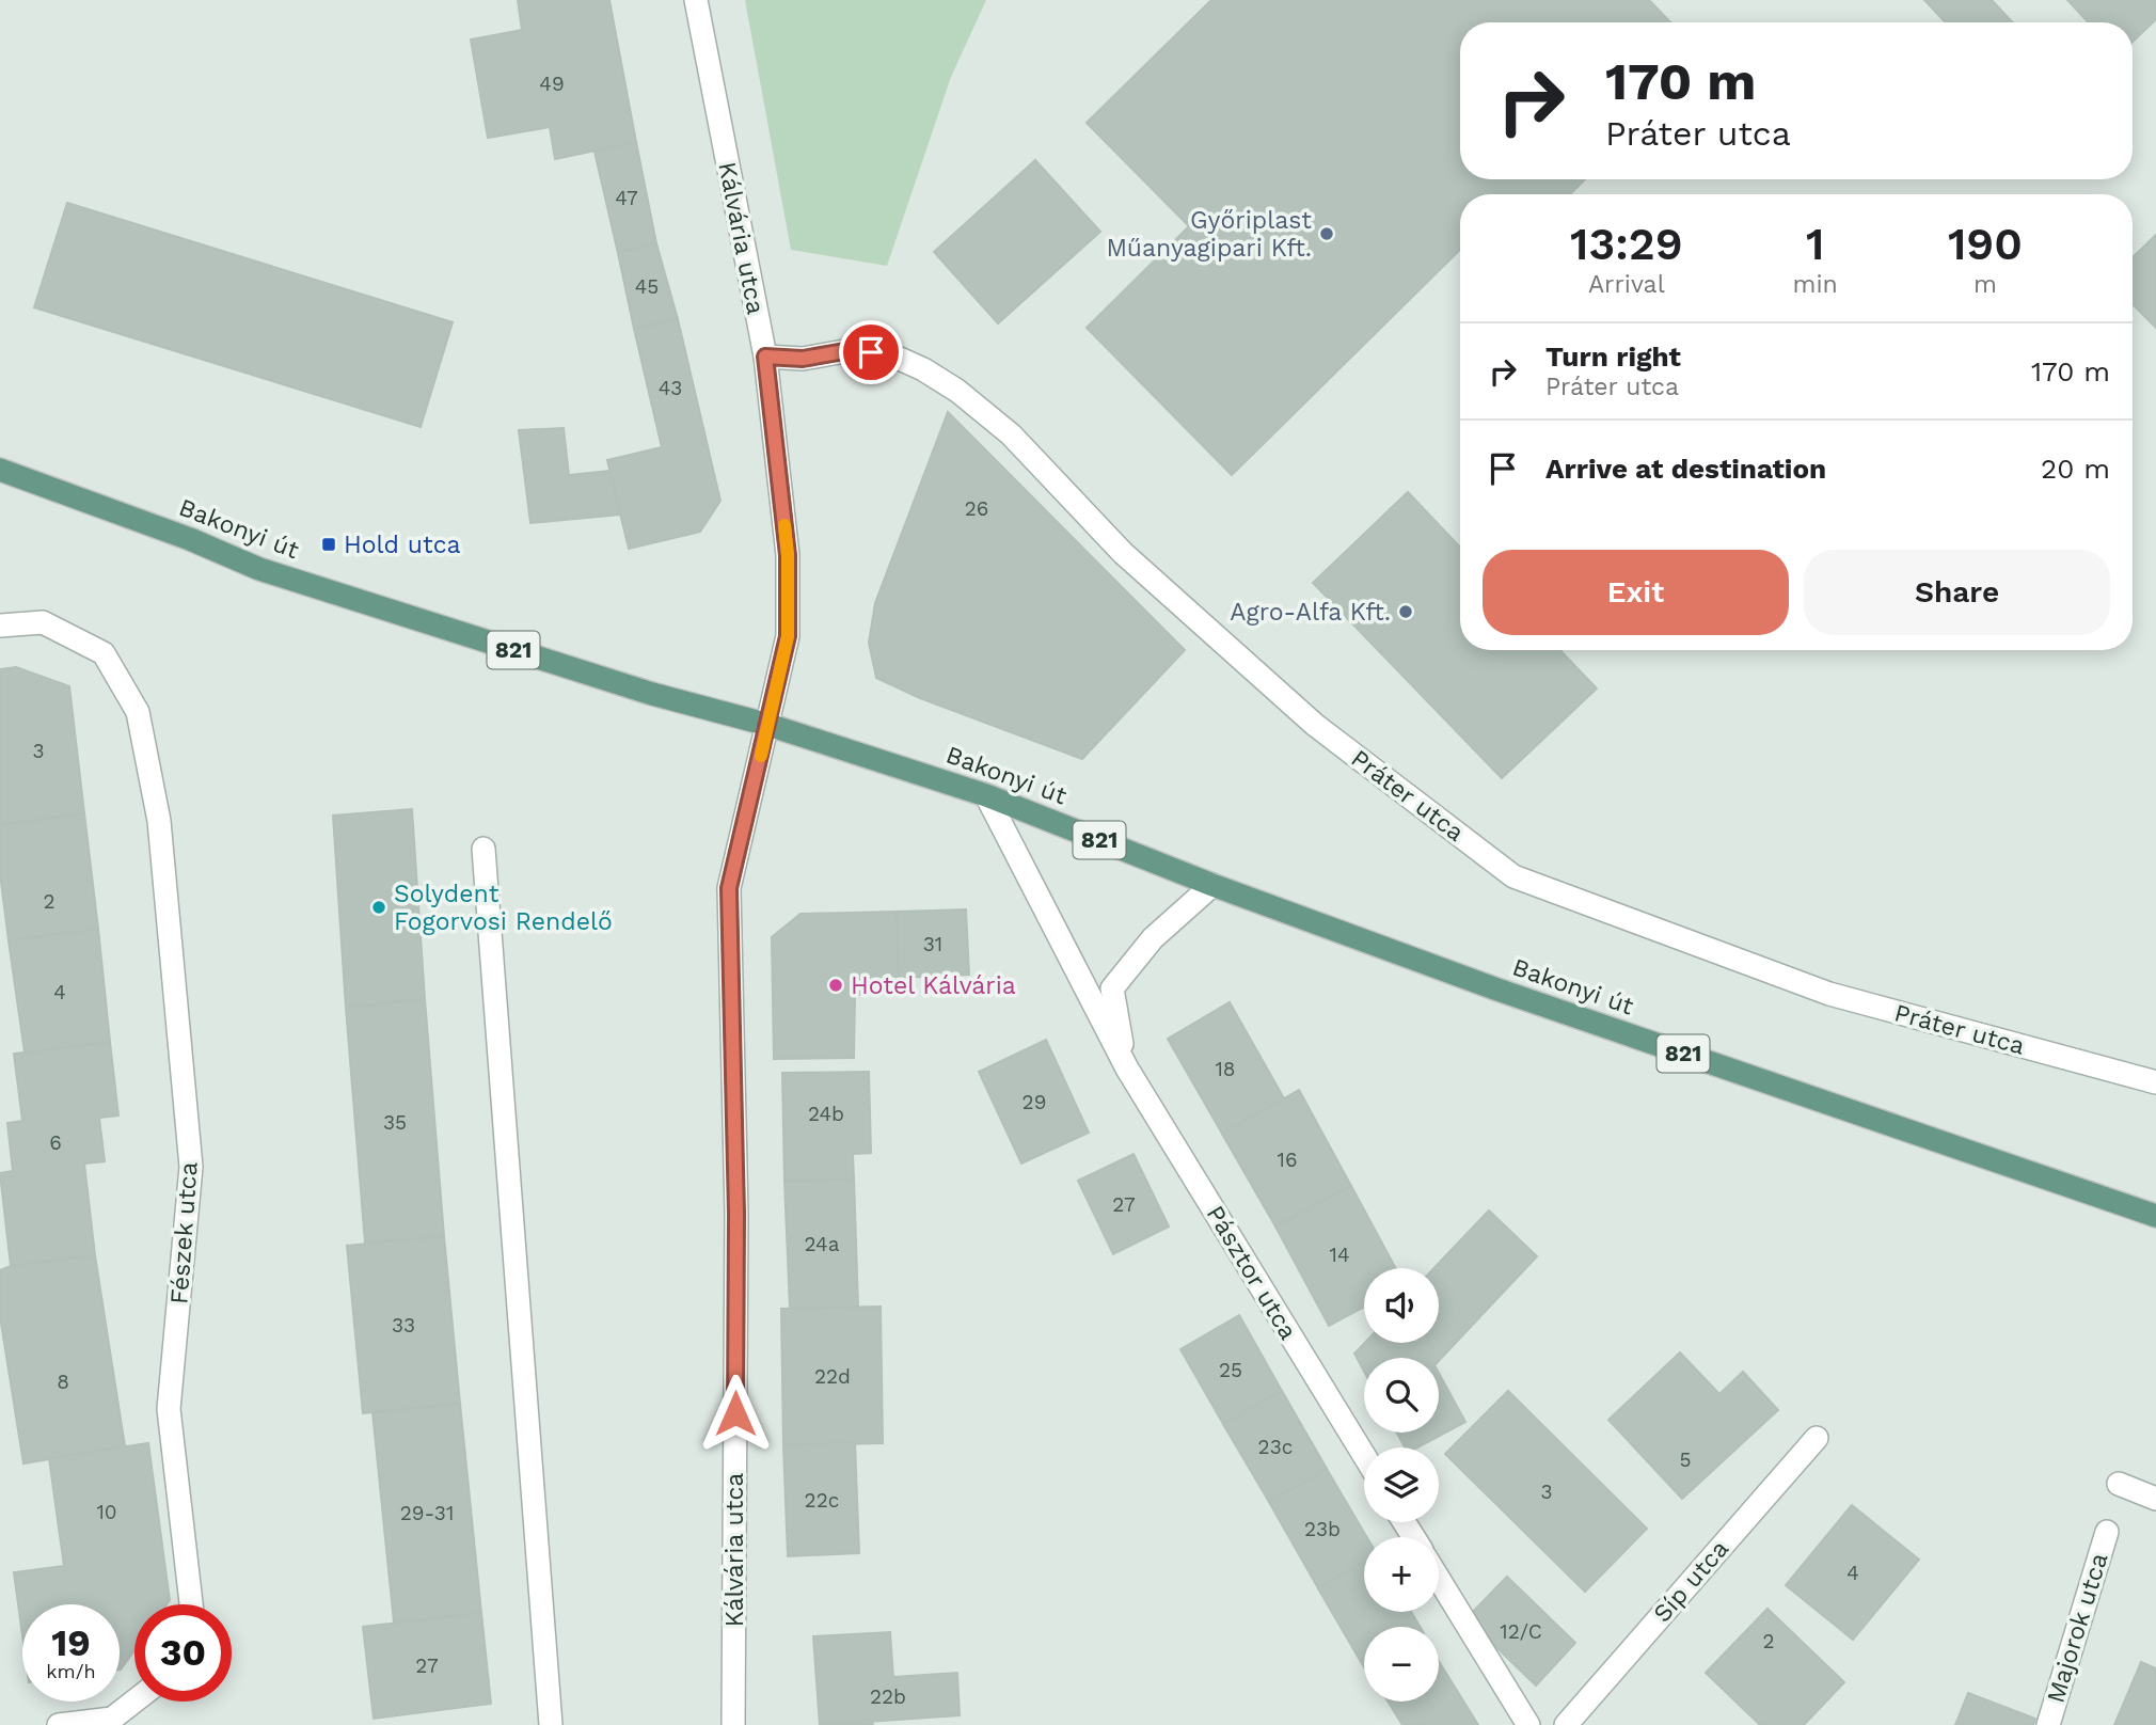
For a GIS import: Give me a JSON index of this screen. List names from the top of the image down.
{
  "streets": {
    "main road": ["Bakonyi út", "821"],
    "street": [
      "Kálvária utca",
      "Práter utca",
      "Fészek utca",
      "Pásztor utca",
      "Síp utca",
      "Majorok utca"
    ]
  },
  "crossings": [
    ["Kálvária utca", "Bakonyi út"],
    ["Kálvária utca", "Práter utca"],
    ["Bakonyi út", "Pásztor utca"]
  ],
  "places": {
    "other": [
      "Győriplast Műanyagipari Kft.",
      "Agro-Alfa Kft.",
      "Solydent Fogorvosi Rendelő",
      "Hotel Kálvária"
    ],
    "transit": ["Hold utca"]
  },
  "house_numbers": [
    "49",
    "47",
    "45",
    "43",
    "26",
    "3",
    "2",
    "31",
    "4",
    "18",
    "29",
    "24b",
    "35",
    "6",
    "16",
    "27",
    "24a",
    "14",
    "33",
    "25",
    "22d",
    "8",
    "23c",
    "5",
    "3",
    "22c",
    "10",
    "29-31",
    "23b",
    "4",
    "12/C",
    "2",
    "27",
    "22b"
  ],
  "page": {
    "turn": ["170 m", "Práter utca"],
    "eta": [
      "13:29",
      "Arrival",
      "1",
      "min",
      "190",
      "m"
    ],
    "list": [
      {
        "name": "Turn right",
        "note": "Práter utca",
        "value": "170 m"
      },
      {
        "name": "Arrive at destination",
        "value": "20 m"
      }
    ],
    "buttons": ["Exit", "Share"],
    "map_buttons": ["+", "−"],
    "speed": "19 km/h",
    "limit": "30"
  }
}
